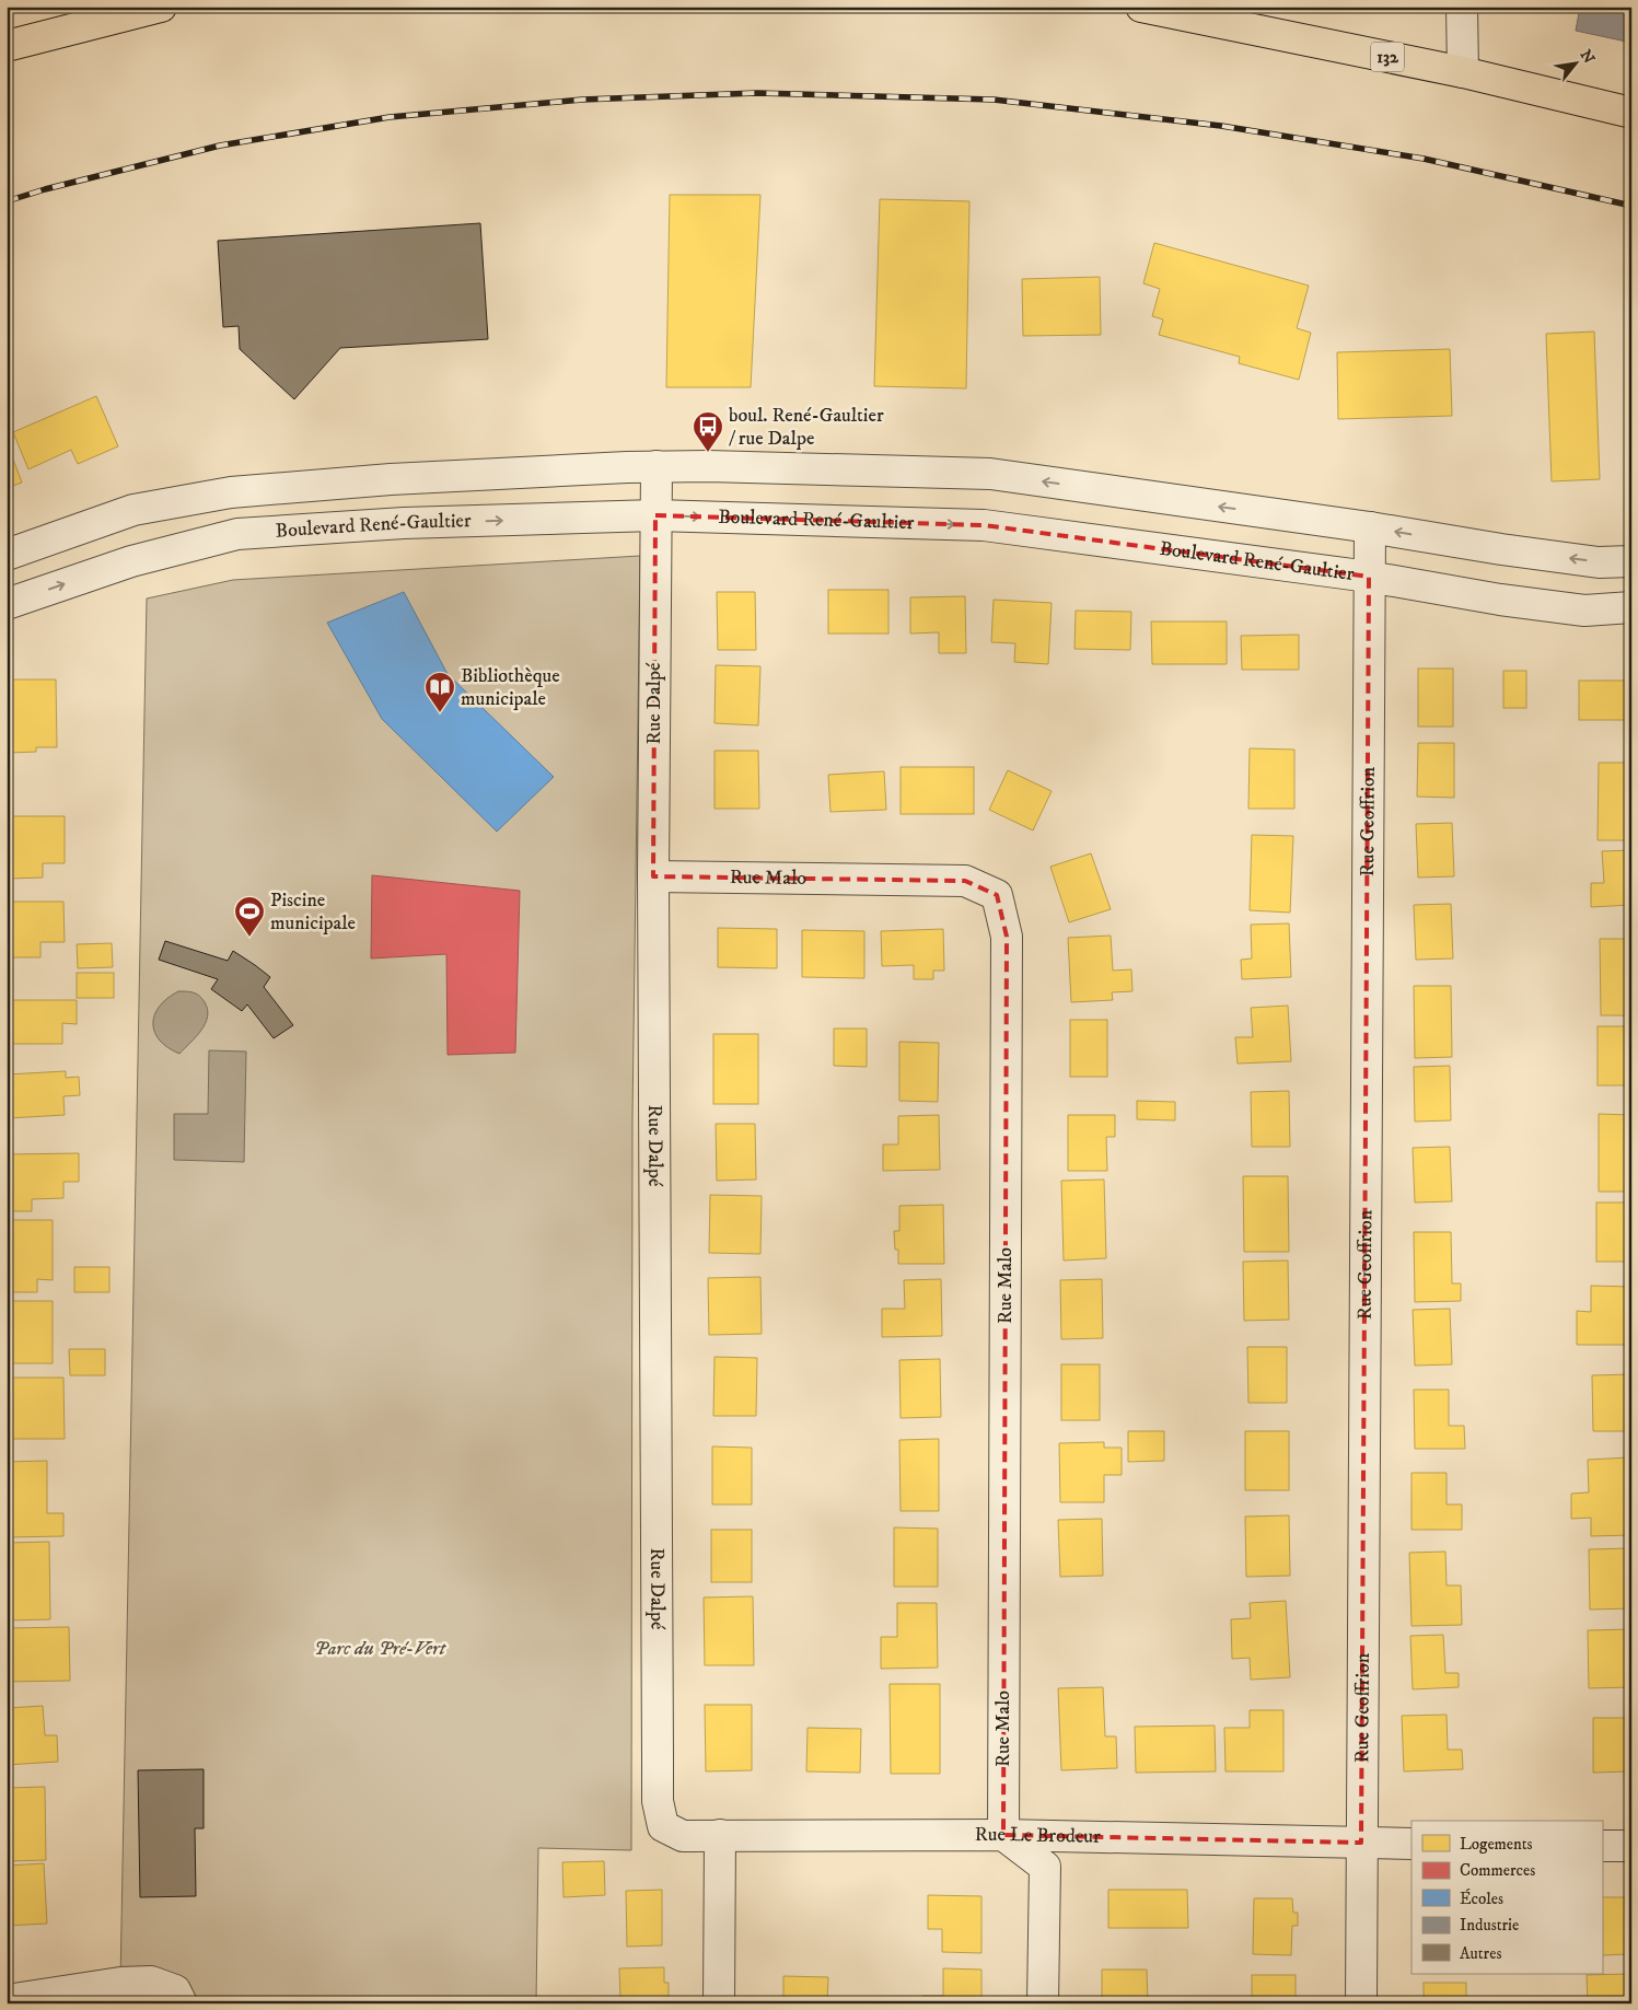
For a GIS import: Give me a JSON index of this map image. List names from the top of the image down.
{
  "streets": {
    "main road": ["132"],
    "street": [
      "Boulevard René-Gaultier",
      "Rue Dalpé",
      "Rue Geoffrion",
      "Rue Malo",
      "Rue Le Brodeur"
    ]
  },
  "crossings": [
    ["Boulevard René-Gaultier", "Rue Dalpé"],
    ["Boulevard René-Gaultier", "Rue Geoffrion"],
    ["Rue Dalpé", "Rue Malo"],
    ["Rue Dalpé", "Rue Le Brodeur"],
    ["Rue Geoffrion", "Rue Le Brodeur"],
    ["Rue Malo", "Rue Le Brodeur"]
  ],
  "parks": ["Parc du Pré-Vert"],
  "places": {
    "bus stop": ["boul. René-Gaultier / rue Dalpe"],
    "library": ["Bibliothèque municipale"],
    "sports": ["Piscine municipale"]
  },
  "legend": [
    "Logements",
    "Commerces",
    "Écoles",
    "Industrie",
    "Autres"
  ],
  "north": "top right"
}
